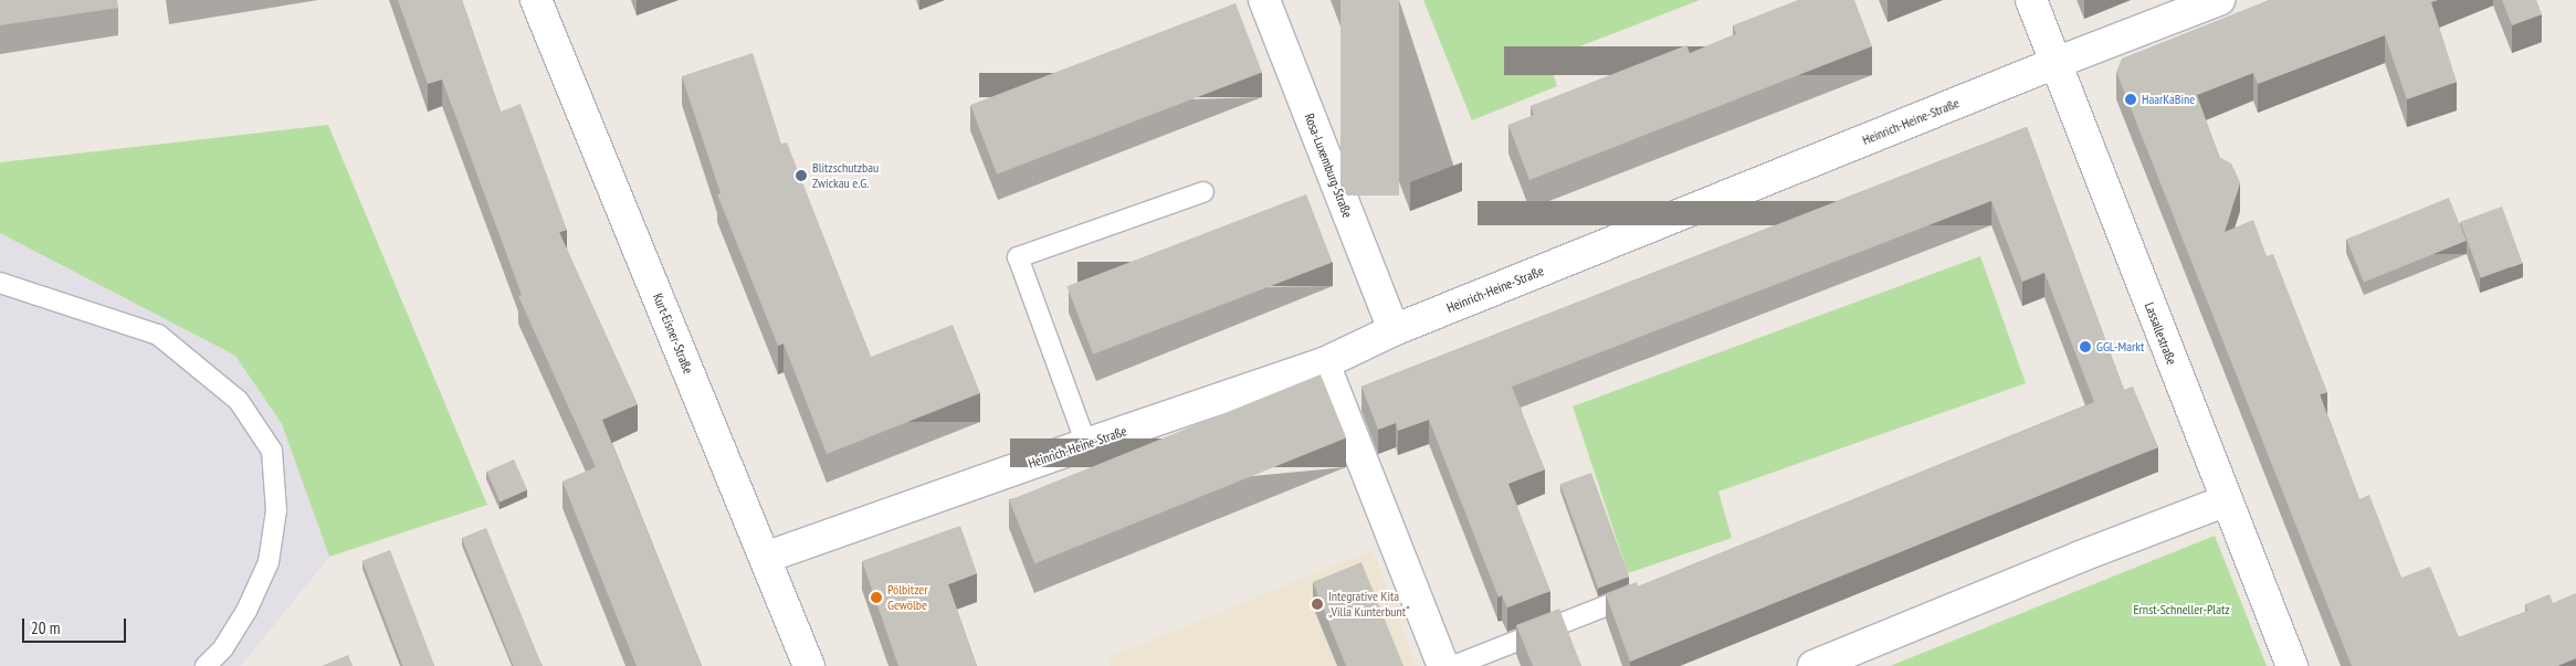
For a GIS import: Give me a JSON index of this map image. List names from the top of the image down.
{
  "streets": {
    "street": [
      "Heinrich-Heine-Straße",
      "Rosa-Luxemburg-Straße",
      "Kurt-Eisner-Straße",
      "Lassallestraße"
    ]
  },
  "crossings": [
    ["Heinrich-Heine-Straße", "Rosa-Luxemburg-Straße"],
    ["Heinrich-Heine-Straße", "Kurt-Eisner-Straße"],
    ["Heinrich-Heine-Straße", "Lassallestraße"]
  ],
  "parks": ["Ernst-Schneller-Platz"],
  "places": [
    "HaarKaBine",
    "Blitzschutzbau Zwickau e.G.",
    "GGL-Markt",
    "Pölbitzer Gewölbe",
    "Integrative Kita „Villa Kunterbunt“"
  ],
  "scale_bar": "20 m"
}
